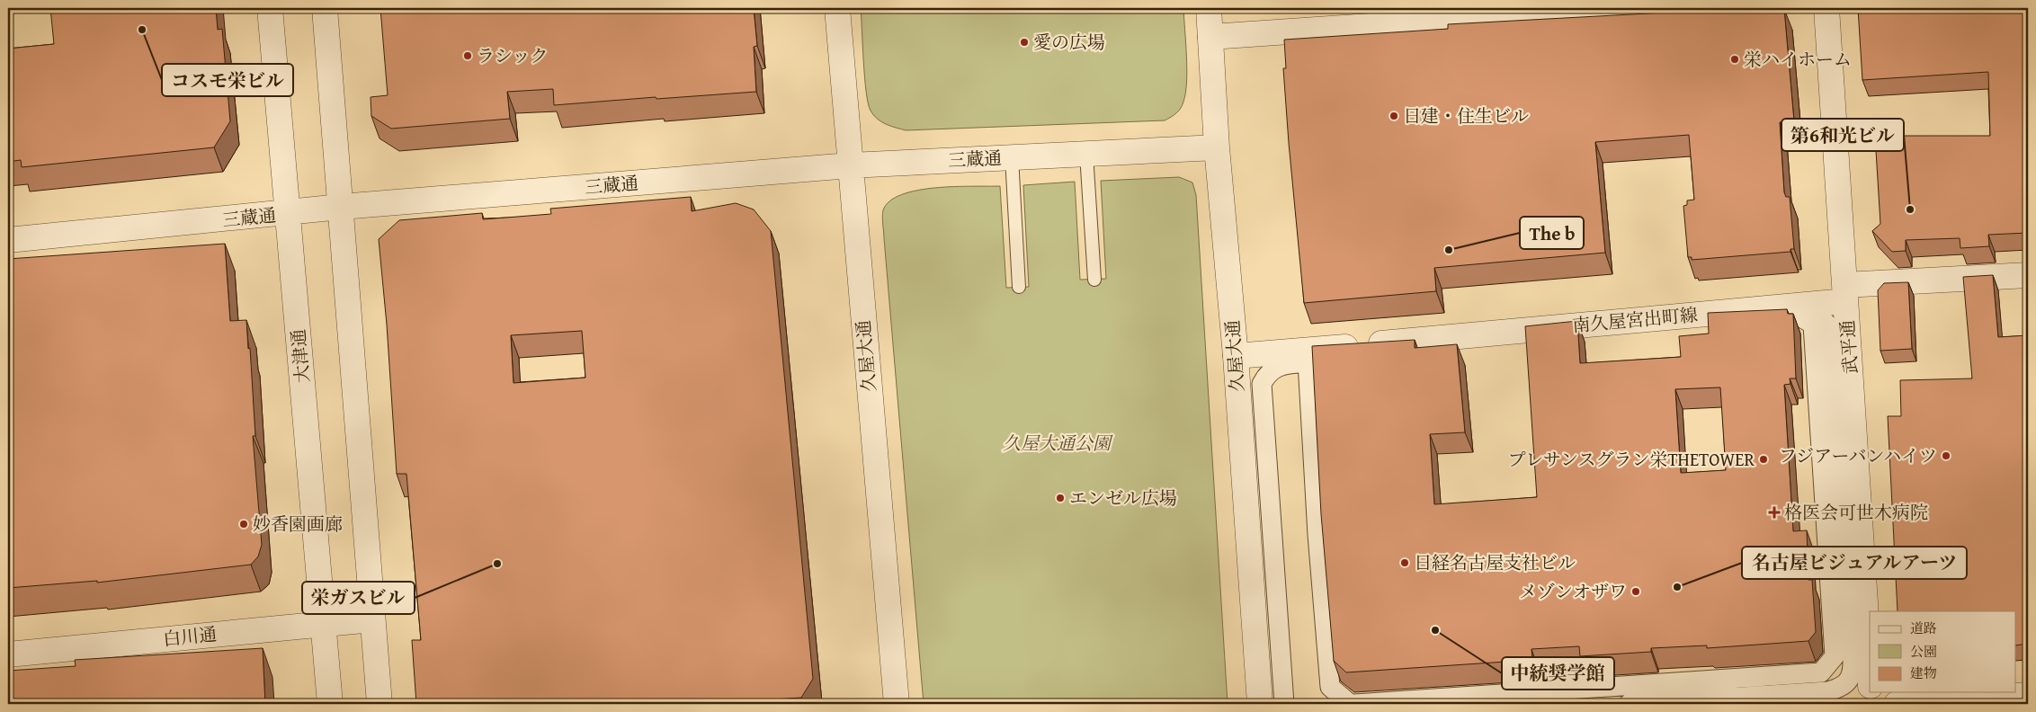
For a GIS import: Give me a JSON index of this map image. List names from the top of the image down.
{
  "streets": {
    "street": [
      "三蔵通",
      "南久屋宮出町線",
      "武平通",
      "大津通",
      "久屋大通",
      "白川通"
    ]
  },
  "crossings": [
    ["三蔵通", "大津通"],
    ["三蔵通", "久屋大通"],
    ["南久屋宮出町線", "武平通"],
    ["南久屋宮出町線", "久屋大通"],
    ["大津通", "白川通"]
  ],
  "parks": ["久屋大通公園"],
  "places": {
    "other": [
      "コスモ栄ビル",
      "愛の広場",
      "ラシック",
      "栄ハイホーム",
      "日建・住生ビル",
      "第6和光ビル",
      "The b",
      "フジアーバンハイツ",
      "プレサンスグラン栄THETOWER",
      "エンゼル広場",
      "妙香園画廊",
      "日経名古屋支社ビル",
      "栄ガスビル",
      "名古屋ビジュアルアーツ",
      "メゾンオザワ",
      "中統奨学館"
    ],
    "health": ["格医会可世木病院"]
  },
  "legend": ["道路", "公園", "建物"]
}
